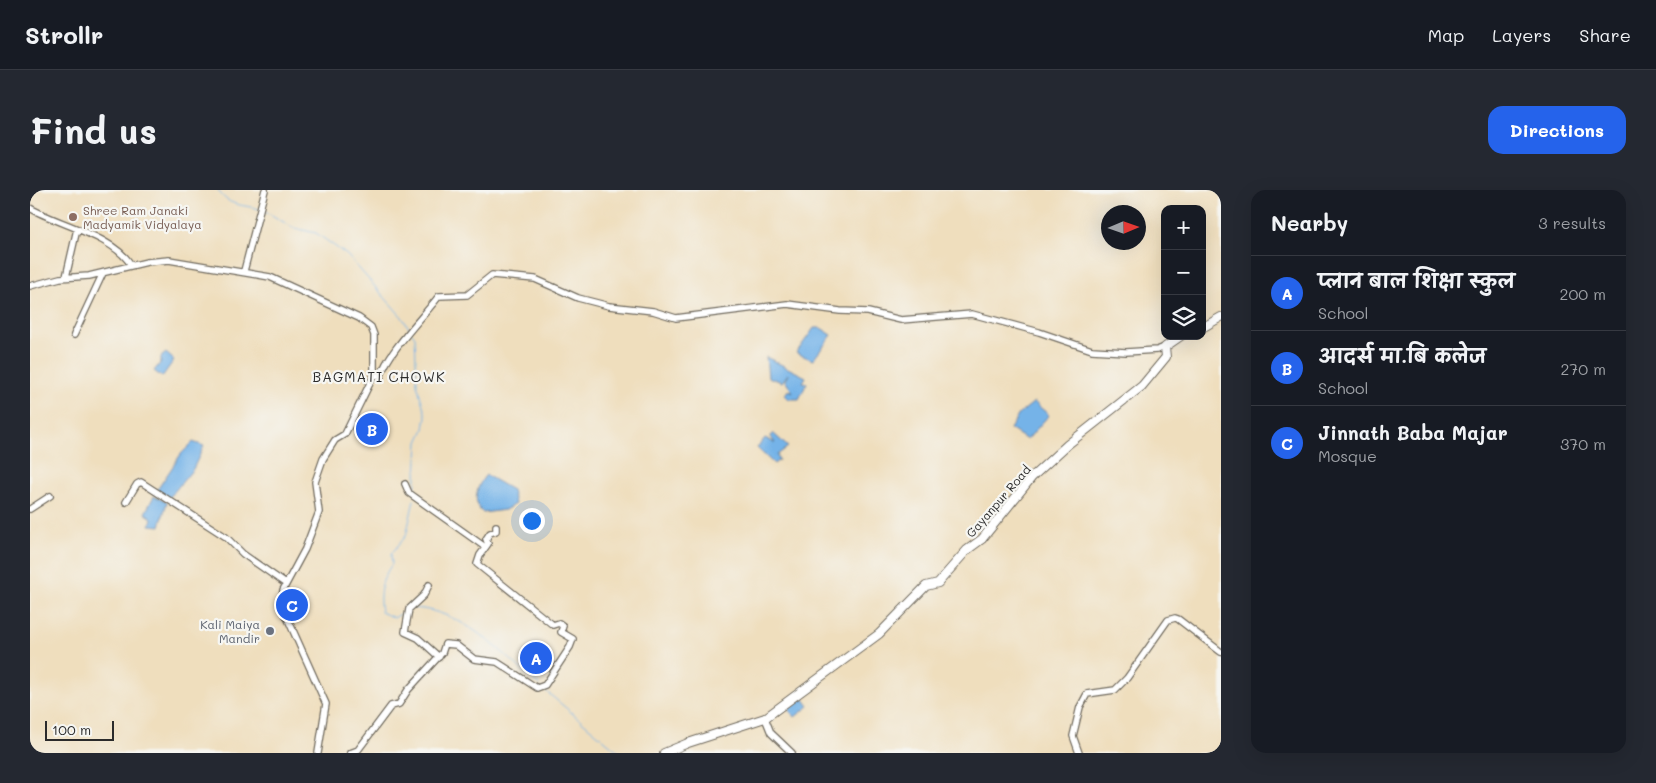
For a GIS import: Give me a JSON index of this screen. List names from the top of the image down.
{
  "streets": {
    "street": ["Gayanpur Road"]
  },
  "districts": ["BAGMATI CHOWK"],
  "places": ["Shree Ram Janaki Madyamik Vidyalaya", "Kali Maiya Mandir"],
  "scale_bar": "100 m",
  "north": "right",
  "page": {
    "header": "Strollr",
    "nav": ["Map", "Layers", "Share"],
    "buttons": "Directions",
    "title": "Find us",
    "heading": ["Nearby", "3 results"],
    "map_buttons": ["+", "−"],
    "list": [
      {
        "mark": "A",
        "name": "प्लान बाल शिक्षा स्कुल",
        "note": "School",
        "value": "200 m"
      },
      {
        "mark": "B",
        "name": "आदर्स मा.बि कलेज",
        "note": "School",
        "value": "270 m"
      },
      {
        "mark": "C",
        "name": "Jinnath Baba Majar",
        "note": "Mosque",
        "value": "370 m"
      }
    ],
    "pins": ["B", "C", "A"],
    "scale": "100 m"
  }
}
